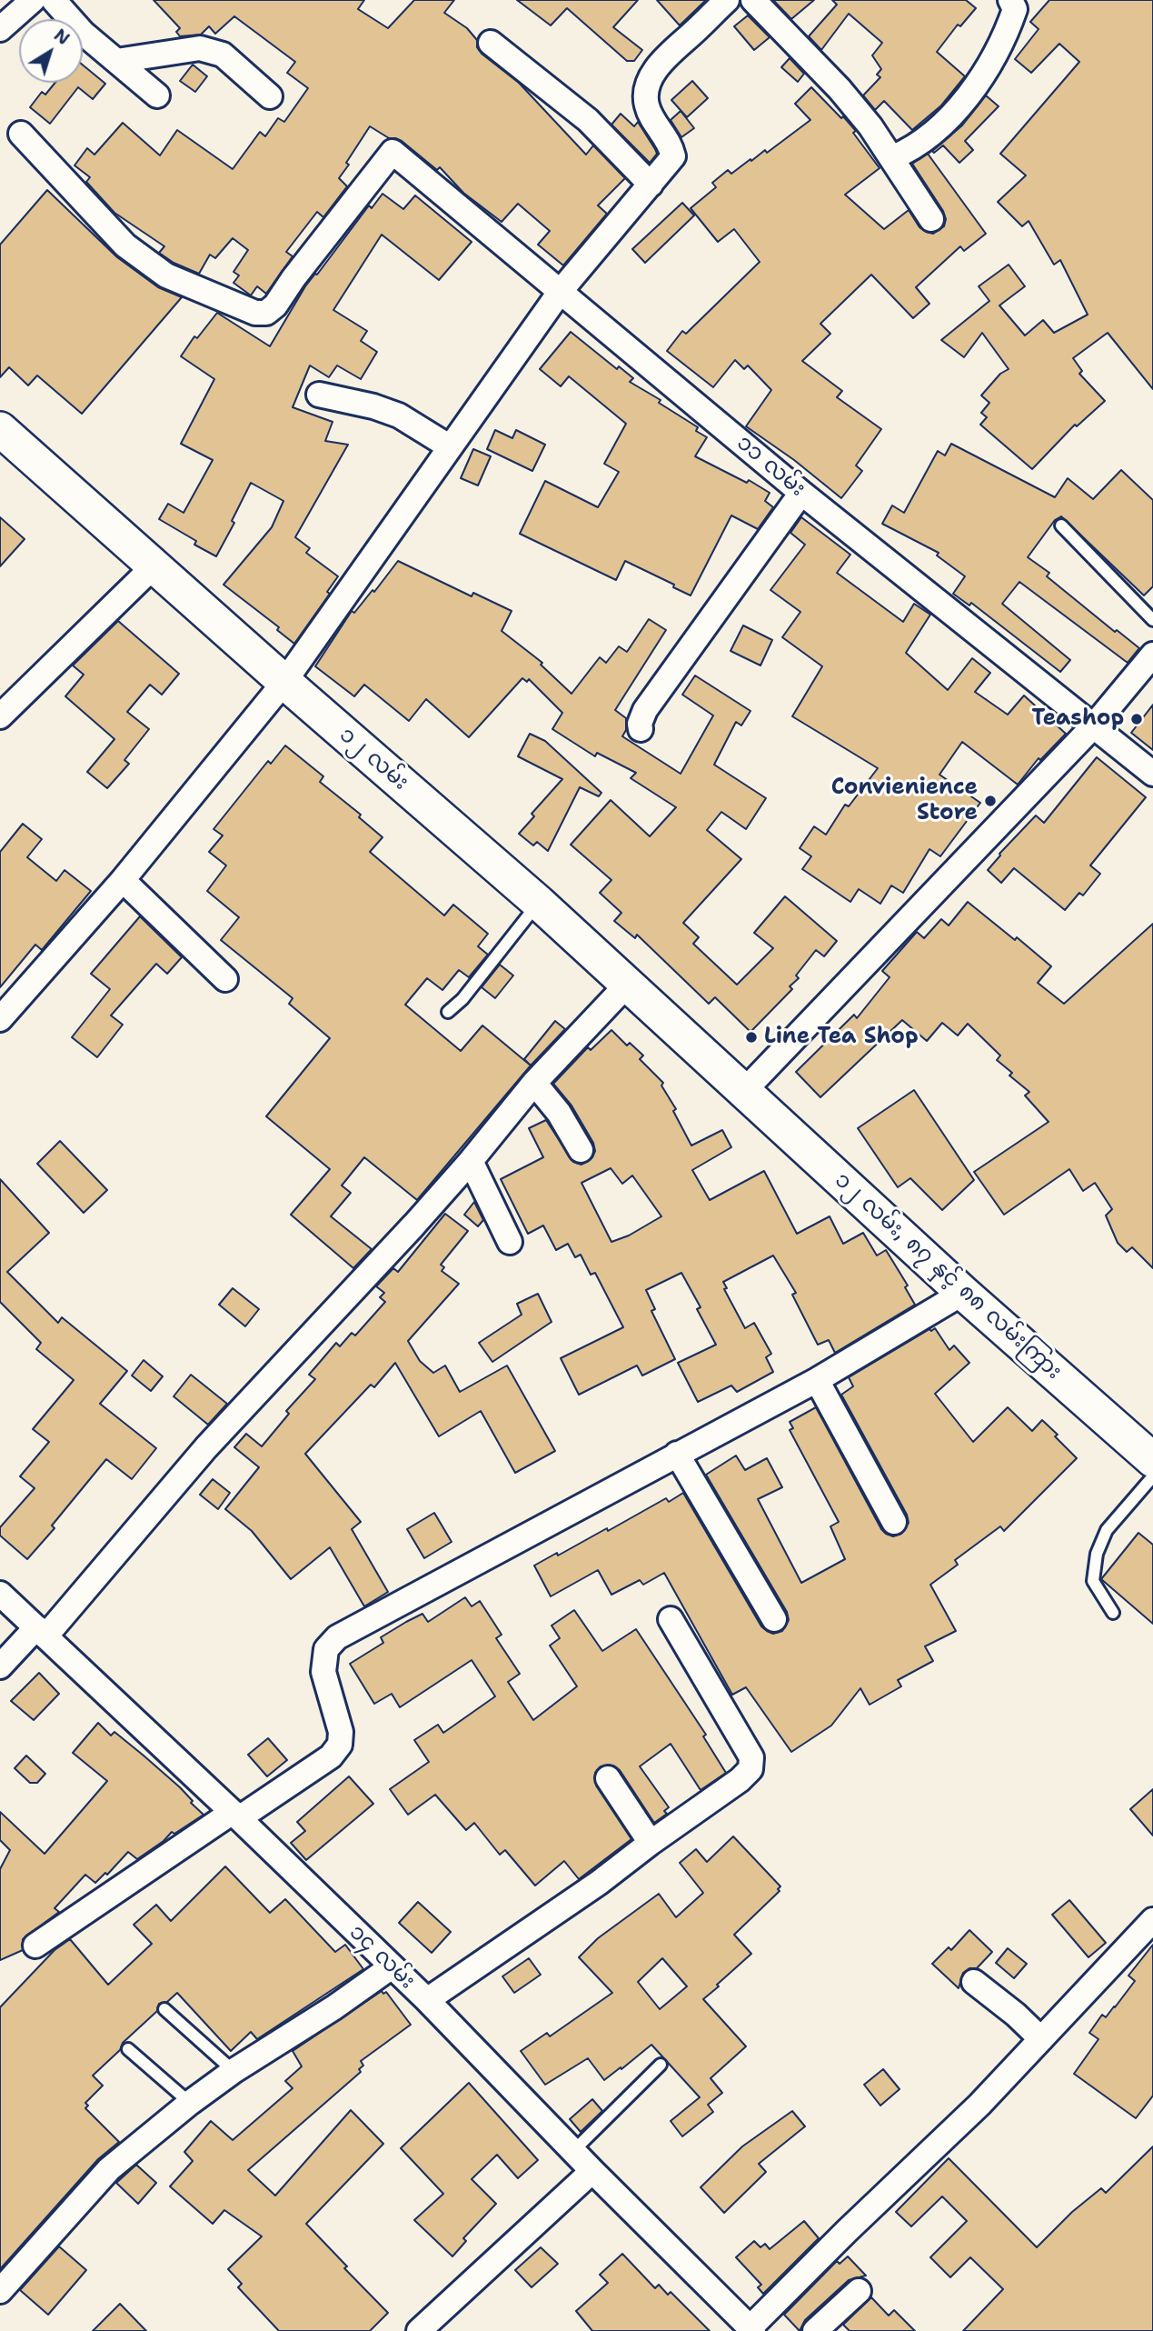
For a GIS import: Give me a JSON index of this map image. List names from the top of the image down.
{
  "streets": {
    "main road": ["၁၂ လမ်း", "၁၂ လမ်း, ၈၇ နှင့် ၈၈ လမ်းကြား"],
    "street": ["၁၁ လမ်း", "၁၄ လမ်း"]
  },
  "crossings": [
    ["၁၂ လမ်း", "၁၂ လမ်း, ၈၇ နှင့် ၈၈ လမ်းကြား"]
  ],
  "places": ["Teashop", "Convienience Store", "Line Tea Shop"],
  "north": "top right"
}
